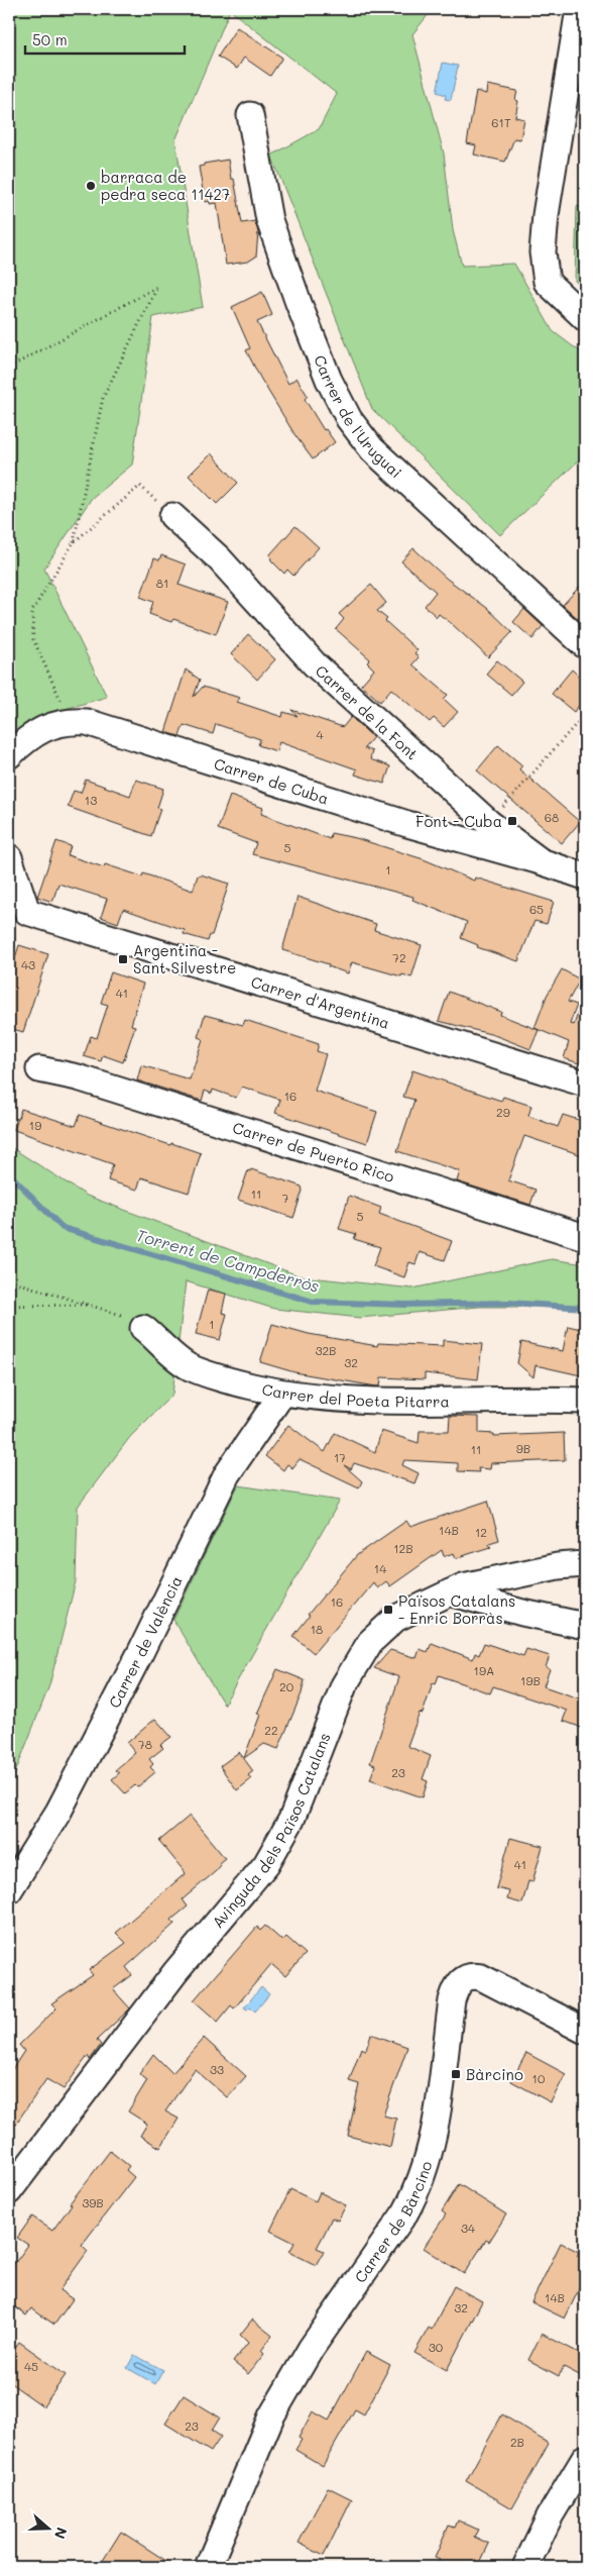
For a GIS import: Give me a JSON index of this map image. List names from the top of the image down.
{
  "streets": {
    "street": [
      "Carrer de l'Uruguai",
      "Carrer de la Font",
      "Carrer de Cuba",
      "Carrer d'Argentina",
      "Carrer de Puerto Rico",
      "Carrer del Poeta Pitarra",
      "Carrer de València",
      "Avinguda dels Països Catalans",
      "Carrer de Bàrcino"
    ]
  },
  "crossings": [
    ["Carrer de la Font", "Carrer de Cuba"],
    ["Carrer del Poeta Pitarra", "Carrer de València"]
  ],
  "water": ["Torrent de Campderròs"],
  "places": {
    "other": ["barraca de pedra seca 11427"],
    "transit": [
      "Font - Cuba",
      "Argentina - Sant Silvestre",
      "Països Catalans - Enric Borràs",
      "Bàrcino"
    ]
  },
  "house_numbers": [
    "61T",
    "81",
    "4",
    "13",
    "68",
    "5",
    "1",
    "65",
    "72",
    "43",
    "41",
    "16",
    "29",
    "19",
    "11",
    "7",
    "5",
    "1",
    "32B",
    "32",
    "9B",
    "11",
    "17",
    "14B",
    "12",
    "12B",
    "14",
    "16",
    "18",
    "19A",
    "19B",
    "20",
    "22",
    "78",
    "23",
    "41",
    "33",
    "10",
    "39B",
    "34",
    "14B",
    "32",
    "30",
    "45",
    "23",
    "2B"
  ],
  "scale_bar": "50 m",
  "north": "right"
}
